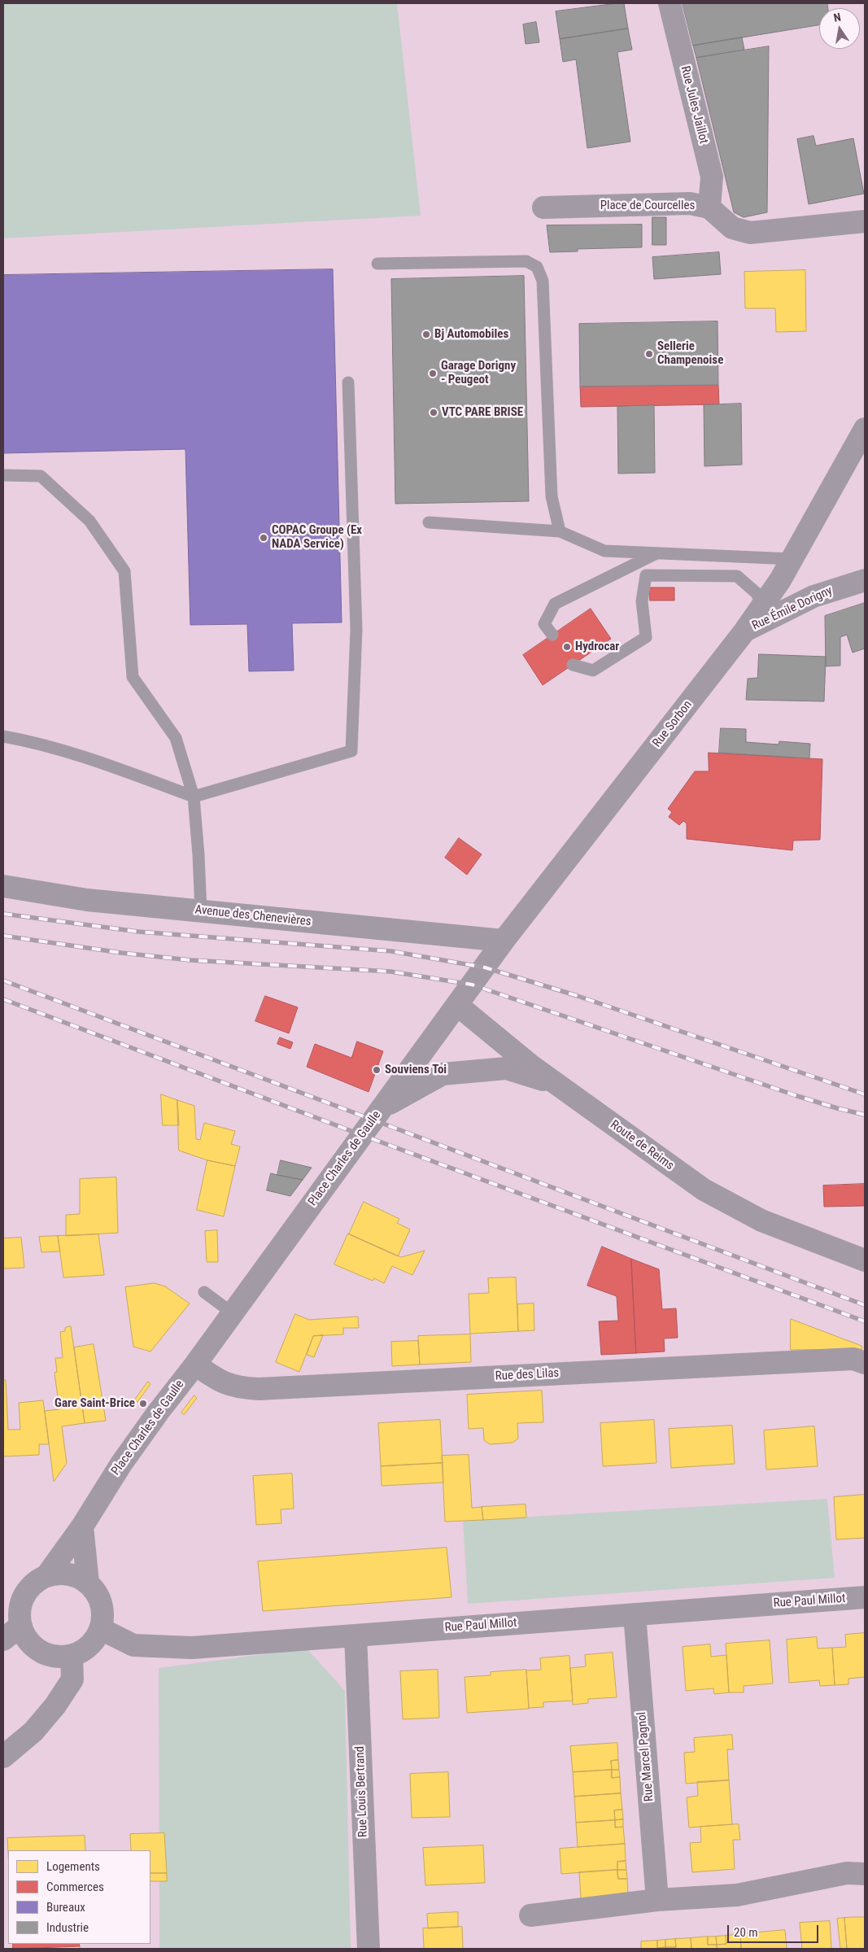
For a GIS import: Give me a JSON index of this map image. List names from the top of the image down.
{
  "streets": {
    "street": [
      "Rue Jules Jaillot",
      "Place de Courcelles",
      "Rue Émile Dorigny",
      "Rue Sorbon",
      "Avenue des Chenevières",
      "Route de Reims",
      "Place Charles de Gaulle",
      "Rue des Lilas",
      "Rue Paul Millot",
      "Rue Marcel Pagnol",
      "Rue Louis Bertrand"
    ]
  },
  "crossings": [
    ["Rue Jules Jaillot", "Place de Courcelles"],
    ["Rue Émile Dorigny", "Rue Sorbon"],
    ["Rue Sorbon", "Avenue des Chenevières"],
    ["Rue Sorbon", "Route de Reims"],
    ["Rue Sorbon", "Place Charles de Gaulle"],
    ["Route de Reims", "Place Charles de Gaulle"],
    ["Place Charles de Gaulle", "Rue des Lilas"],
    ["Place Charles de Gaulle", "Rue Paul Millot"],
    ["Rue Paul Millot", "Rue Marcel Pagnol"],
    ["Rue Paul Millot", "Rue Louis Bertrand"]
  ],
  "places": [
    "Bj Automobiles",
    "Sellerie Champenoise",
    "Garage Dorigny - Peugeot",
    "VTC PARE BRISE",
    "COPAC Groupe (Ex NADA Service)",
    "Hydrocar",
    "Souviens Toi",
    "Gare Saint-Brice"
  ],
  "legend": [
    "Logements",
    "Commerces",
    "Bureaux",
    "Industrie"
  ],
  "scale_bar": "20 m",
  "north": "top"
}
